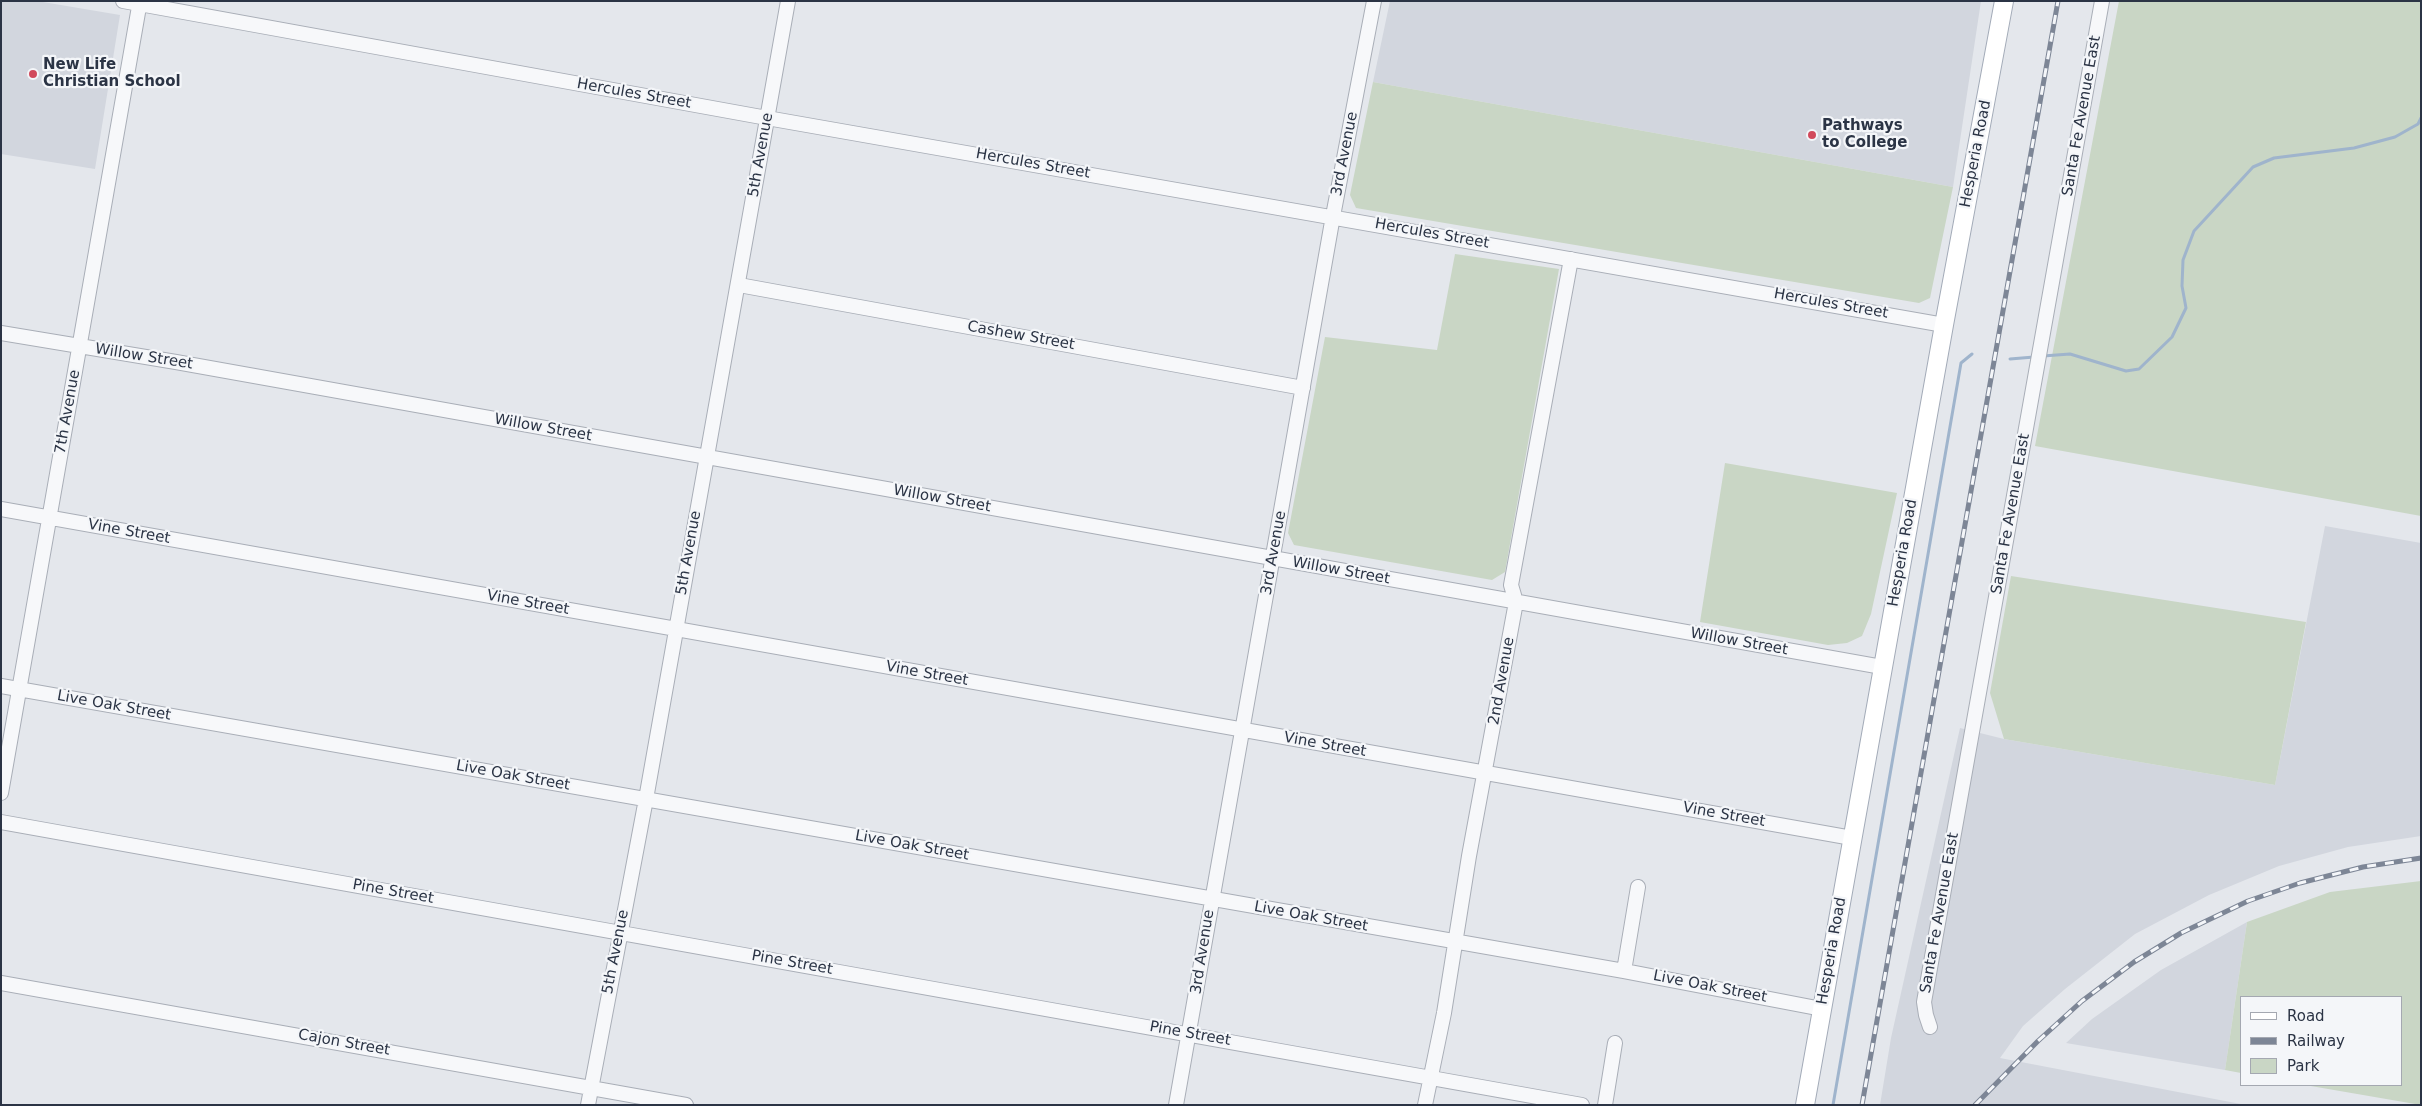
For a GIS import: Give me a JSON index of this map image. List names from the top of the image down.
{
  "streets": {
    "main road": ["Hesperia Road"],
    "street": [
      "Hercules Street",
      "Santa Fe Avenue East",
      "3rd Avenue",
      "5th Avenue",
      "Cashew Street",
      "Willow Street",
      "7th Avenue",
      "Vine Street",
      "2nd Avenue",
      "Live Oak Street",
      "Pine Street",
      "Cajon Street"
    ]
  },
  "crossings": [
    ["Hercules Street", "3rd Avenue"],
    ["Hercules Street", "Hesperia Road"],
    ["Hercules Street", "5th Avenue"],
    ["Hercules Street", "7th Avenue"],
    ["Hercules Street", "2nd Avenue"],
    ["3rd Avenue", "Cashew Street"],
    ["3rd Avenue", "Willow Street"],
    ["3rd Avenue", "Vine Street"],
    ["3rd Avenue", "Live Oak Street"],
    ["3rd Avenue", "Pine Street"],
    ["Hesperia Road", "Willow Street"],
    ["Hesperia Road", "Vine Street"],
    ["Hesperia Road", "Live Oak Street"],
    ["5th Avenue", "Cashew Street"],
    ["5th Avenue", "Willow Street"],
    ["5th Avenue", "Vine Street"],
    ["5th Avenue", "Live Oak Street"],
    ["5th Avenue", "Pine Street"],
    ["5th Avenue", "Cajon Street"],
    ["Willow Street", "7th Avenue"],
    ["Willow Street", "2nd Avenue"],
    ["7th Avenue", "Vine Street"],
    ["7th Avenue", "Live Oak Street"],
    ["Vine Street", "2nd Avenue"],
    ["2nd Avenue", "Live Oak Street"],
    ["2nd Avenue", "Pine Street"]
  ],
  "places": ["New Life Christian School", "Pathways to College"],
  "legend": ["Road", "Railway", "Park"]
}
